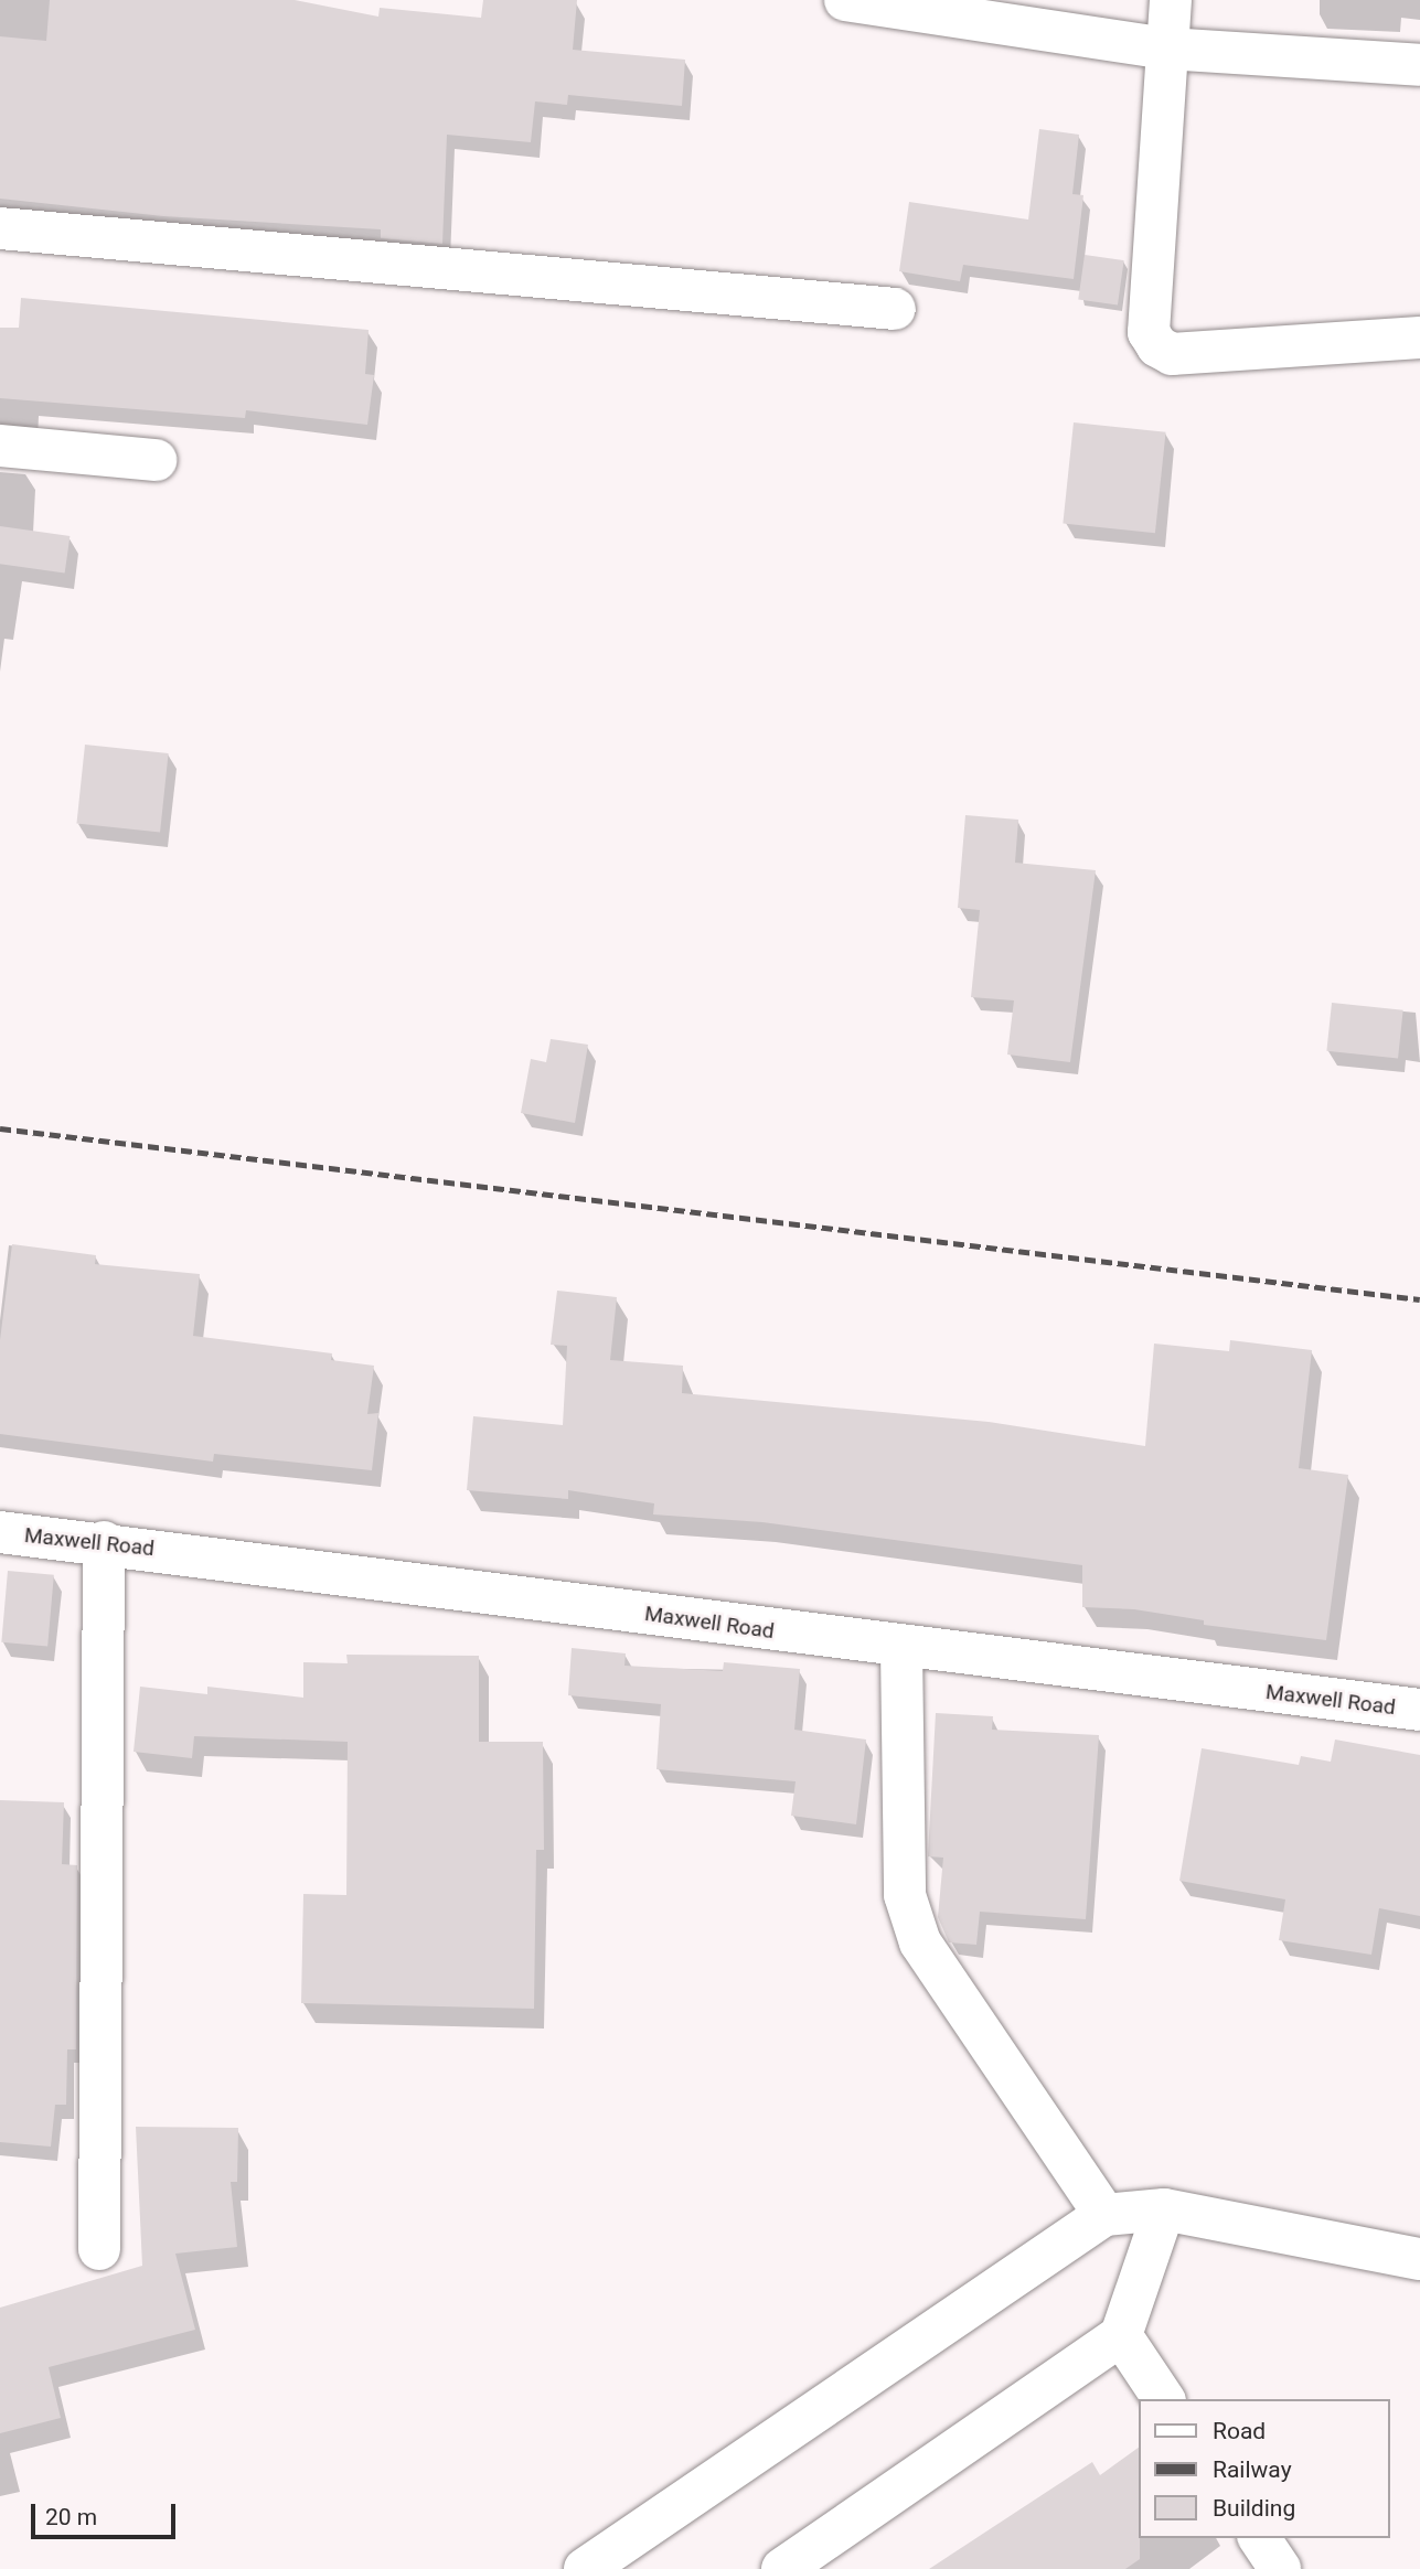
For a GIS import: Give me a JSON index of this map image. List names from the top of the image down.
{
  "streets": {
    "street": ["Maxwell Road"]
  },
  "legend": ["Road", "Railway", "Building"],
  "scale_bar": "20 m"
}
